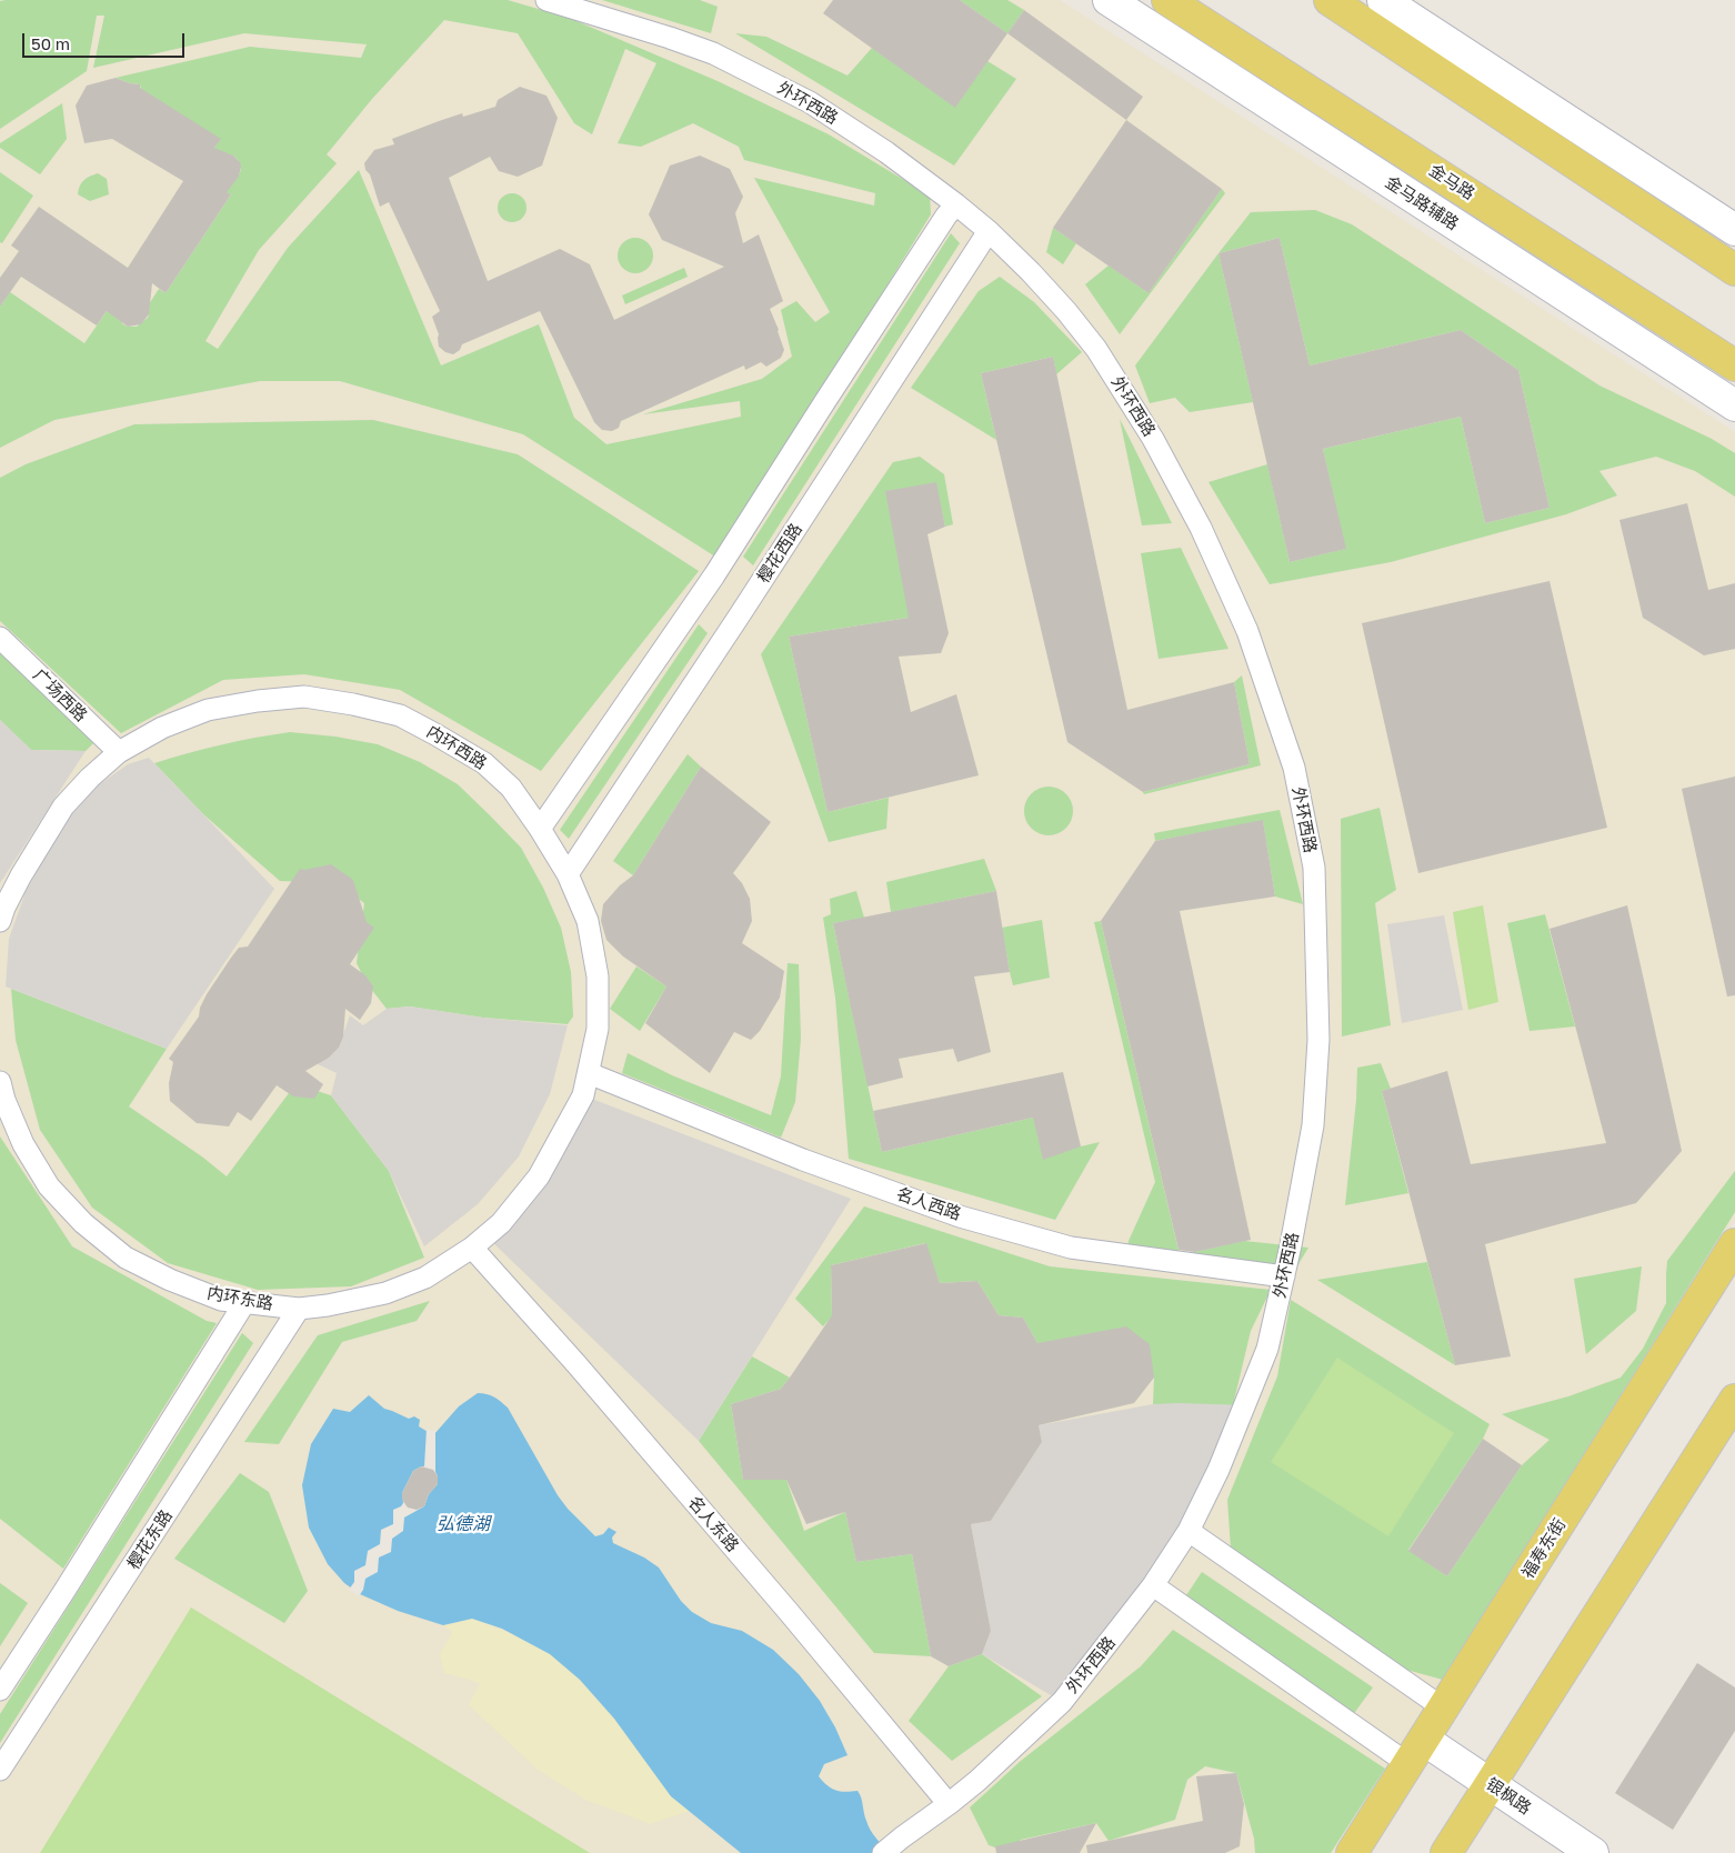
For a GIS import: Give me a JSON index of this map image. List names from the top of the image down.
{
  "streets": {
    "main road": ["金马路", "福寿东街"],
    "street": [
      "外环西路",
      "金马路辅路",
      "樱花西路",
      "广场西路",
      "内环西路",
      "名人西路",
      "内环东路",
      "名人东路",
      "樱花东路",
      "银枫路"
    ]
  },
  "crossings": [
    ["外环西路", "樱花西路"],
    ["外环西路", "名人西路"],
    ["外环西路", "名人东路"],
    ["樱花西路", "内环西路"],
    ["广场西路", "内环西路"],
    ["内环西路", "名人西路"],
    ["内环西路", "内环东路"],
    ["内环东路", "名人东路"],
    ["内环东路", "樱花东路"],
    ["福寿东街", "银枫路"]
  ],
  "water": ["弘德湖"],
  "scale_bar": "50 m"
}
